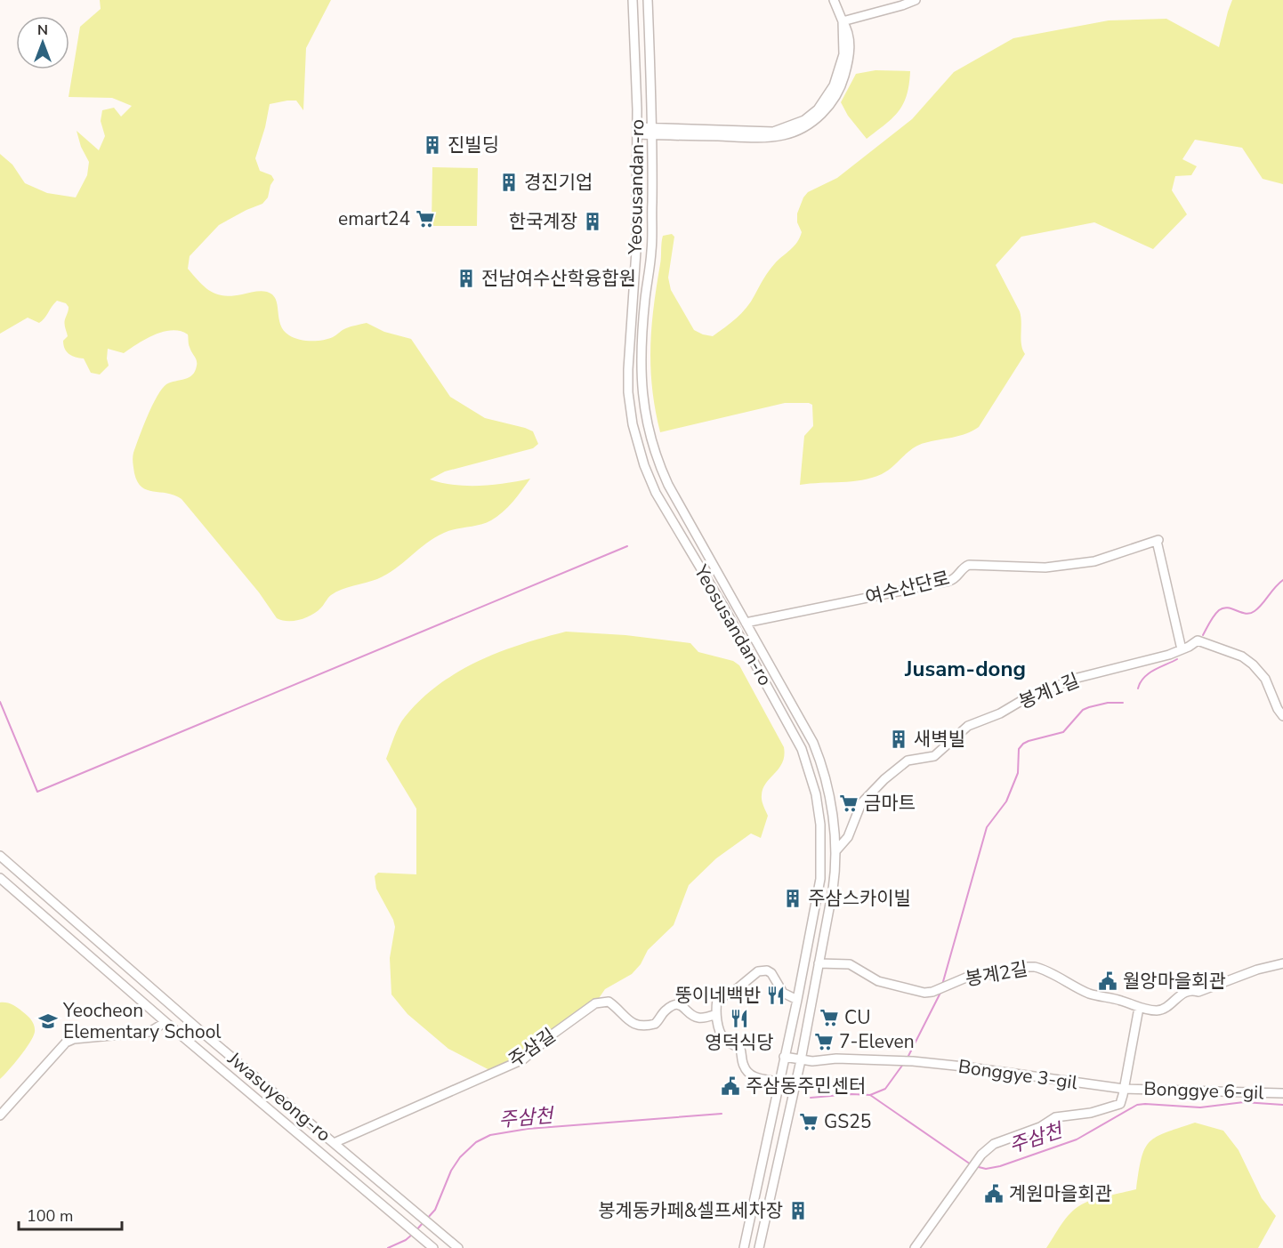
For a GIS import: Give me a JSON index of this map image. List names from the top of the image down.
{
  "streets": {
    "street": [
      "Yeosusandan-ro",
      "여수산단로",
      "봉계1길",
      "봉계2길",
      "주삼길",
      "Bonggye 3-gil",
      "Bonggye 6-gil",
      "Jwasuyeong-ro"
    ]
  },
  "crossings": [
    ["Yeosusandan-ro", "여수산단로"],
    ["Yeosusandan-ro", "봉계1길"],
    ["Yeosusandan-ro", "봉계2길"],
    ["Yeosusandan-ro", "Bonggye 3-gil"],
    ["여수산단로", "봉계1길"],
    ["봉계2길", "Bonggye 3-gil"],
    ["주삼길", "Jwasuyeong-ro"],
    ["Bonggye 3-gil", "Bonggye 6-gil"]
  ],
  "districts": ["Jusam-dong"],
  "water": ["주삼천"],
  "places": {
    "building": [
      "진빌딩",
      "경진기업",
      "한국계장",
      "전남여수산학융합원",
      "새벽빌",
      "주삼스카이빌",
      "봉계동카페&셀프세차장"
    ],
    "supermarket": [
      "emart24",
      "금마트",
      "CU",
      "7-Eleven",
      "GS25"
    ],
    "public building": ["월앙마을회관", "주삼동주민센터", "계원마을회관"],
    "restaurant": ["뚱이네백반", "영덕식당"],
    "school or university": ["Yeocheon Elementary School"]
  },
  "scale_bar": "100 m",
  "north": "top"
}
